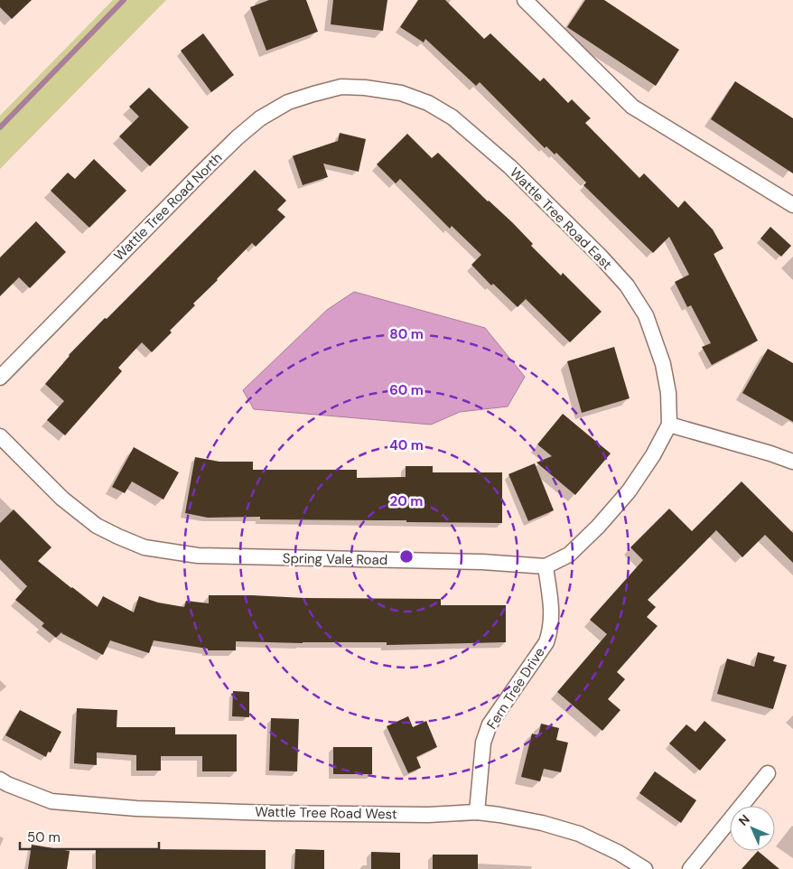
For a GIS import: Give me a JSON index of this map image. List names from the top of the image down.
{
  "streets": {
    "street": [
      "Wattle Tree Road North",
      "Wattle Tree Road East",
      "Spring Vale Road",
      "Fern Tree Drive",
      "Wattle Tree Road West"
    ]
  },
  "crossings": [
    ["Wattle Tree Road North", "Wattle Tree Road East"],
    ["Spring Vale Road", "Fern Tree Drive"],
    ["Fern Tree Drive", "Wattle Tree Road West"]
  ],
  "scale_bar": "50 m",
  "north": "top left",
  "rings": [
    "80 m",
    "60 m",
    "40 m",
    "20 m"
  ]
}
